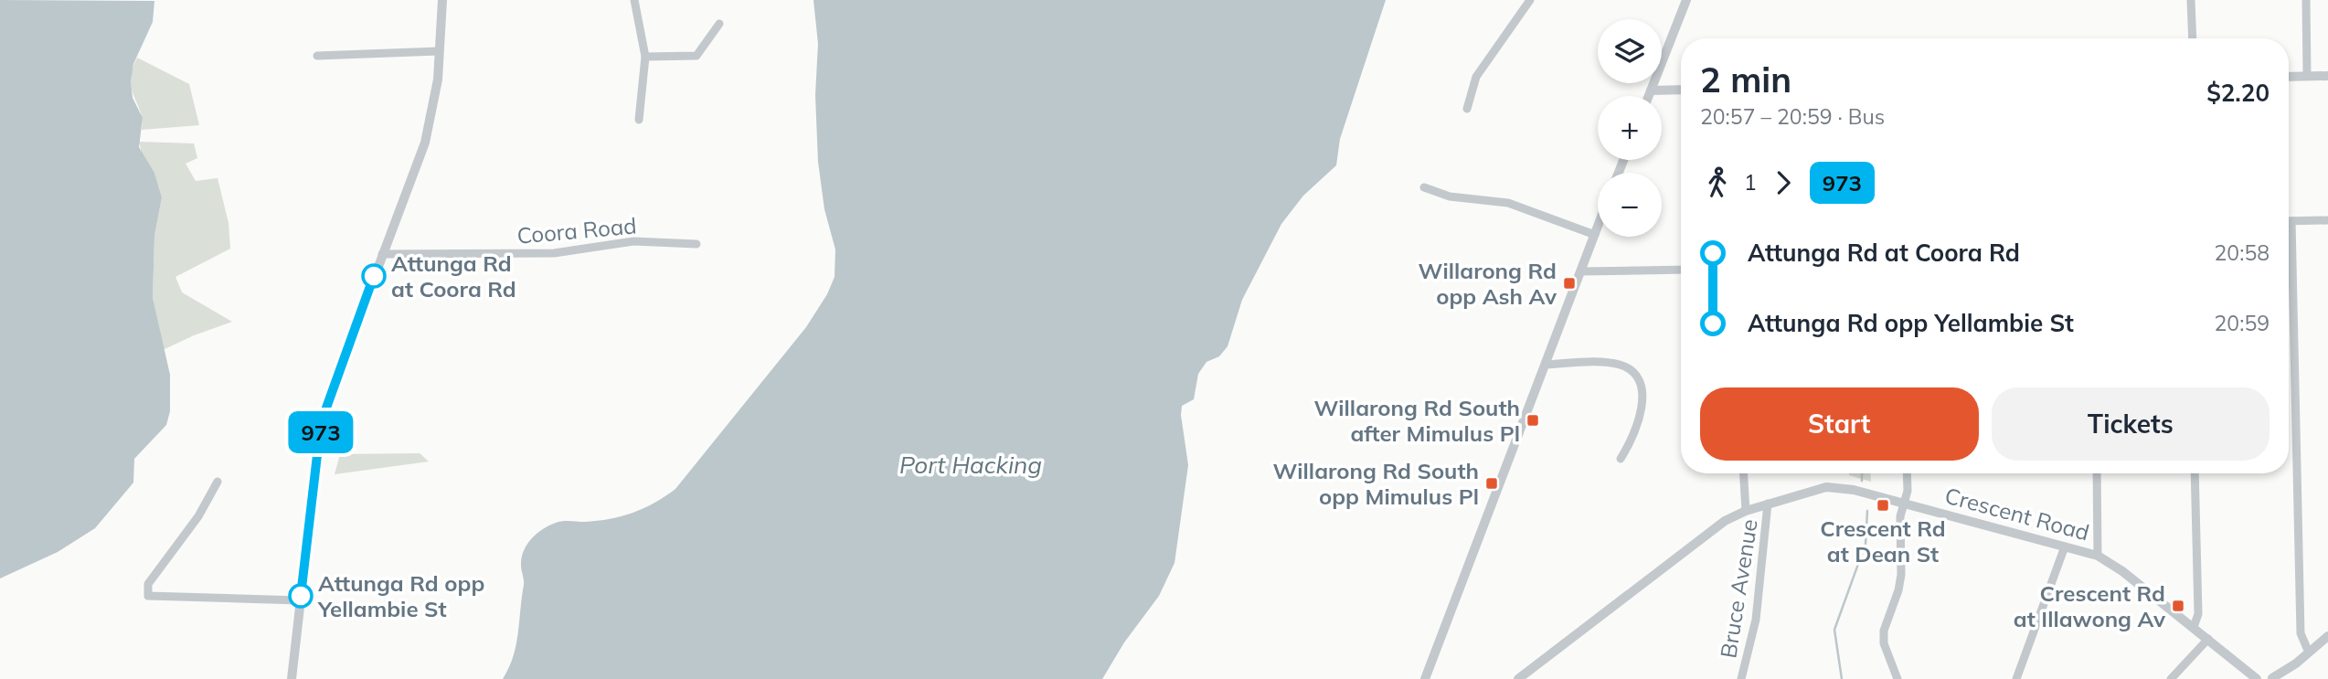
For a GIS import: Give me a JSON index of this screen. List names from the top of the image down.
{
  "streets": {
    "street": ["Coora Road", "Crescent Road", "Bruce Avenue"]
  },
  "crossings": [
    ["Crescent Road", "Bruce Avenue"]
  ],
  "water": ["Port Hacking"],
  "places": {
    "other": ["Attunga Rd at Coora Rd", "Attunga Rd opp Yellambie St"],
    "transit": [
      "Willarong Rd opp Ash Av",
      "Willarong Rd South after Mimulus Pl",
      "Willarong Rd South opp Mimulus Pl",
      "Crescent Rd at Dean St",
      "Crescent Rd at Illawong Av"
    ]
  },
  "lines": ["bus line 973"],
  "page": {
    "on_map": "973",
    "map_buttons": ["+", "−"],
    "heading": ["2 min", "20:57 – 20:59 · Bus", "$2.20"],
    "legs": ["1", "973"],
    "list": [
      {
        "name": "Attunga Rd at Coora Rd",
        "value": "20:58"
      },
      {
        "name": "Attunga Rd opp Yellambie St",
        "value": "20:59"
      }
    ],
    "buttons": ["Start", "Tickets"]
  }
}
